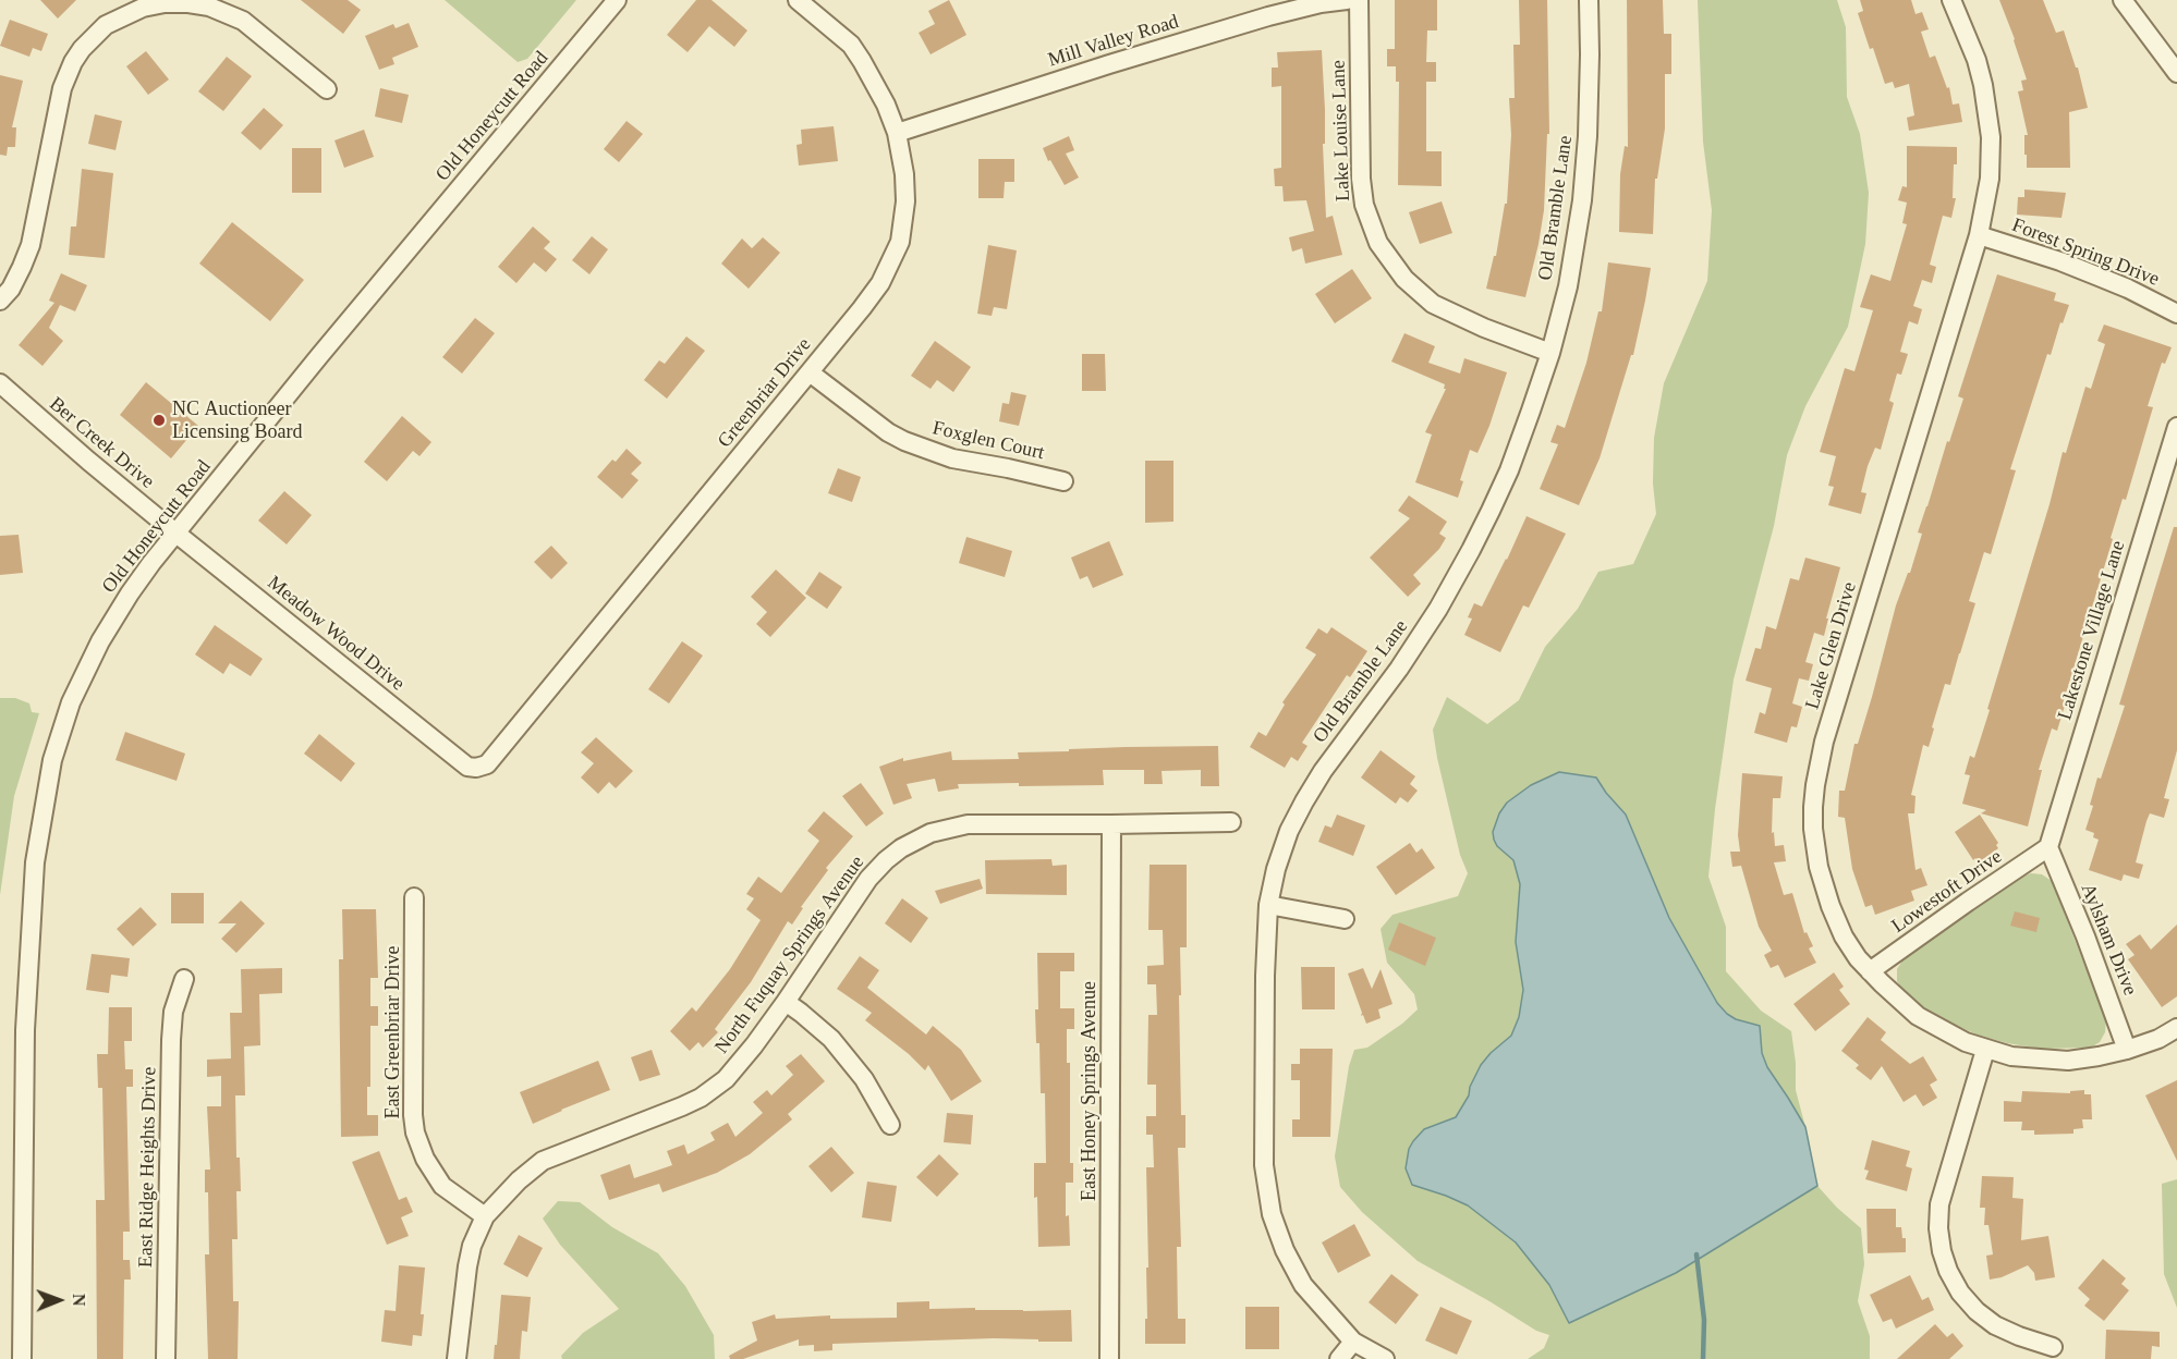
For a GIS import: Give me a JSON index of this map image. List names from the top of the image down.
{
  "streets": {
    "street": [
      "Mill Valley Road",
      "Old Honeycutt Road",
      "Lake Louise Lane",
      "Old Bramble Lane",
      "Forest Spring Drive",
      "Greenbriar Drive",
      "Foxglen Court",
      "Ber Creek Drive",
      "Lakestone Village Lane",
      "Meadow Wood Drive",
      "Lake Glen Drive",
      "Lowestoft Drive",
      "Aylsham Drive",
      "North Fuquay Springs Avenue",
      "East Greenbriar Drive",
      "East Honey Springs Avenue",
      "East Ridge Heights Drive"
    ]
  },
  "crossings": [
    ["Mill Valley Road", "Greenbriar Drive"],
    ["Old Honeycutt Road", "Ber Creek Drive"],
    ["Old Honeycutt Road", "Meadow Wood Drive"],
    ["Lake Louise Lane", "Old Bramble Lane"],
    ["Forest Spring Drive", "Lake Glen Drive"],
    ["Greenbriar Drive", "Foxglen Court"],
    ["Greenbriar Drive", "Meadow Wood Drive"],
    ["Ber Creek Drive", "Meadow Wood Drive"],
    ["Lakestone Village Lane", "Lowestoft Drive"],
    ["Lakestone Village Lane", "Aylsham Drive"],
    ["Lake Glen Drive", "Lowestoft Drive"],
    ["Lake Glen Drive", "Aylsham Drive"],
    ["Lowestoft Drive", "Aylsham Drive"],
    ["North Fuquay Springs Avenue", "East Greenbriar Drive"],
    ["North Fuquay Springs Avenue", "East Honey Springs Avenue"]
  ],
  "places": ["NC Auctioneer Licensing Board"],
  "north": "right"
}
